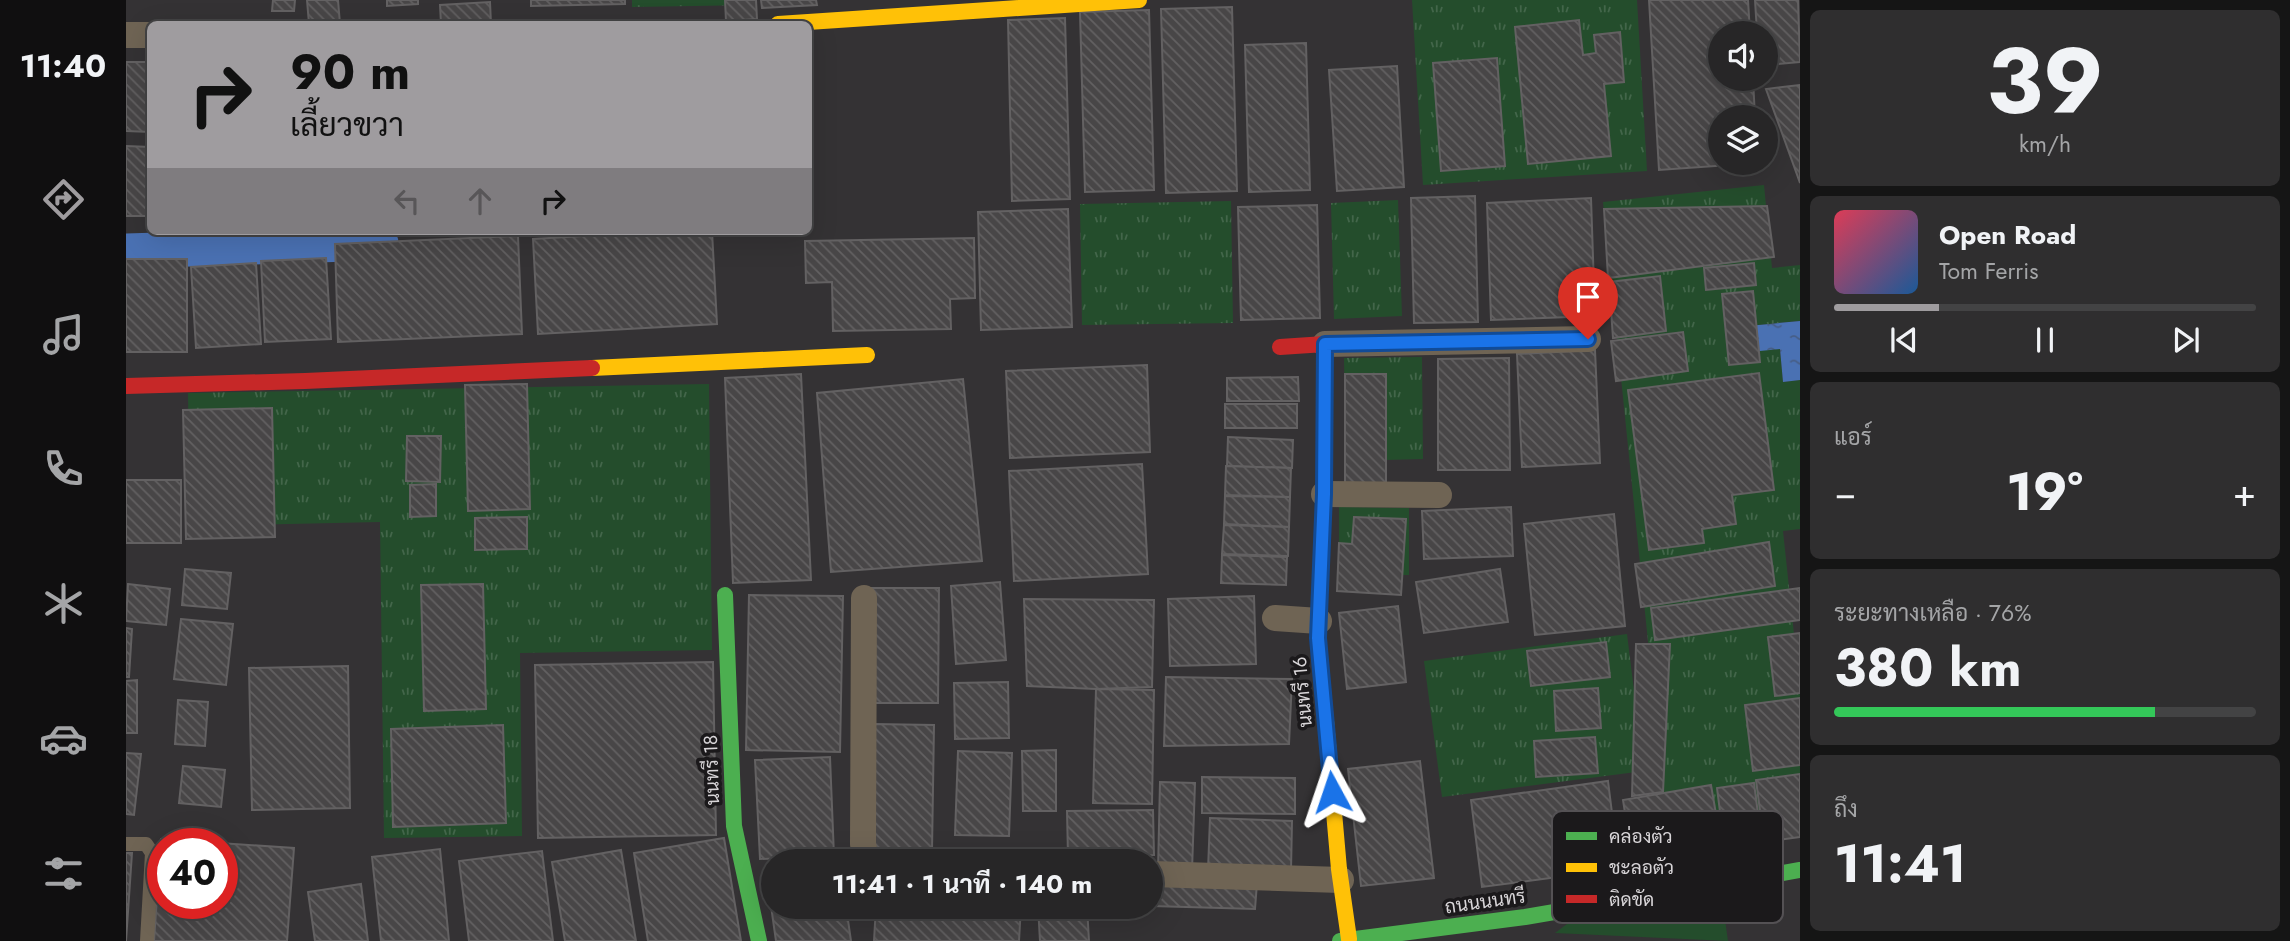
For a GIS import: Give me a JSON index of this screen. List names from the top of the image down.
{
  "streets": {
    "street": ["นนทรี 16", "นนทรี 18", "ถนนนนทรี"]
  },
  "crossings": [
    ["นนทรี 16", "ถนนนนทรี"]
  ],
  "legend": ["คล่องตัว", "ชะลอตัว", "ติดขัด"],
  "page": {
    "tabs": "11:40",
    "tile": [
      ["39", "km/h"],
      "แอร์",
      ["ระยะทางเหลือ · 76%", "380 km"],
      ["ถึง", "11:41"]
    ],
    "turn": ["90 m", "เลี้ยวขวา"],
    "song": ["Open Road", "Tom Ferris"],
    "heat": ["−", "19°", "+"],
    "limit": "40",
    "trip": "11:41 · 1 นาที · 140 m"
  }
}
